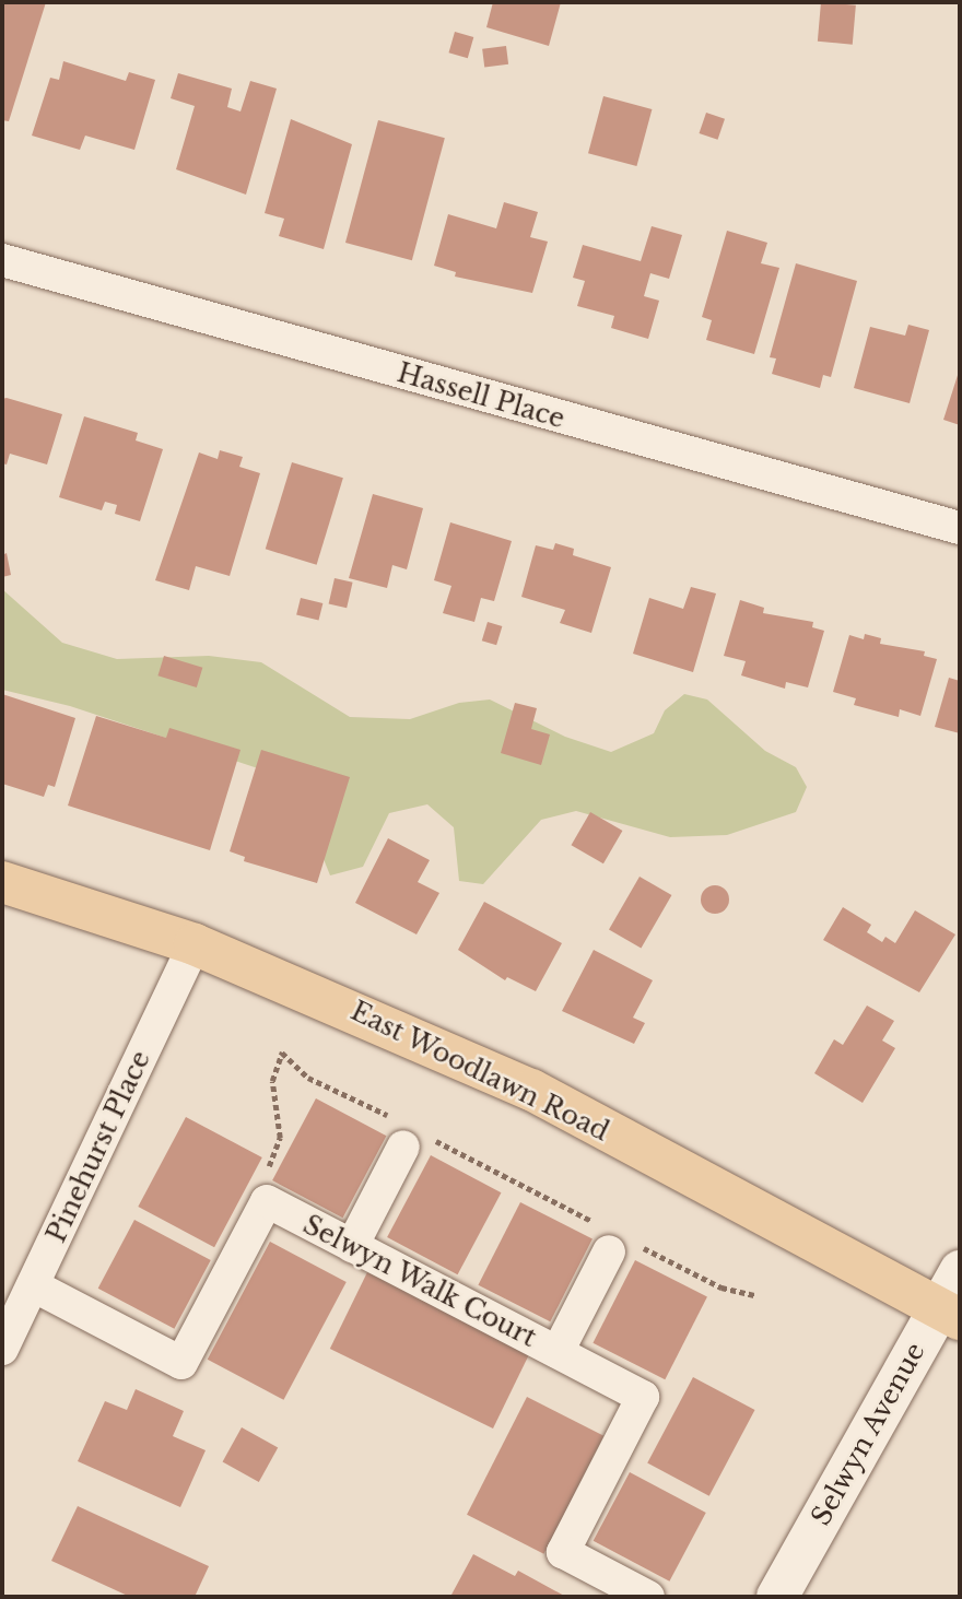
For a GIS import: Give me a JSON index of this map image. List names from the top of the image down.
{
  "streets": {
    "main road": ["East Woodlawn Road"],
    "street": [
      "Hassell Place",
      "Pinehurst Place",
      "Selwyn Walk Court",
      "Selwyn Avenue"
    ]
  },
  "crossings": [
    ["East Woodlawn Road", "Pinehurst Place"],
    ["East Woodlawn Road", "Selwyn Avenue"]
  ]
}
